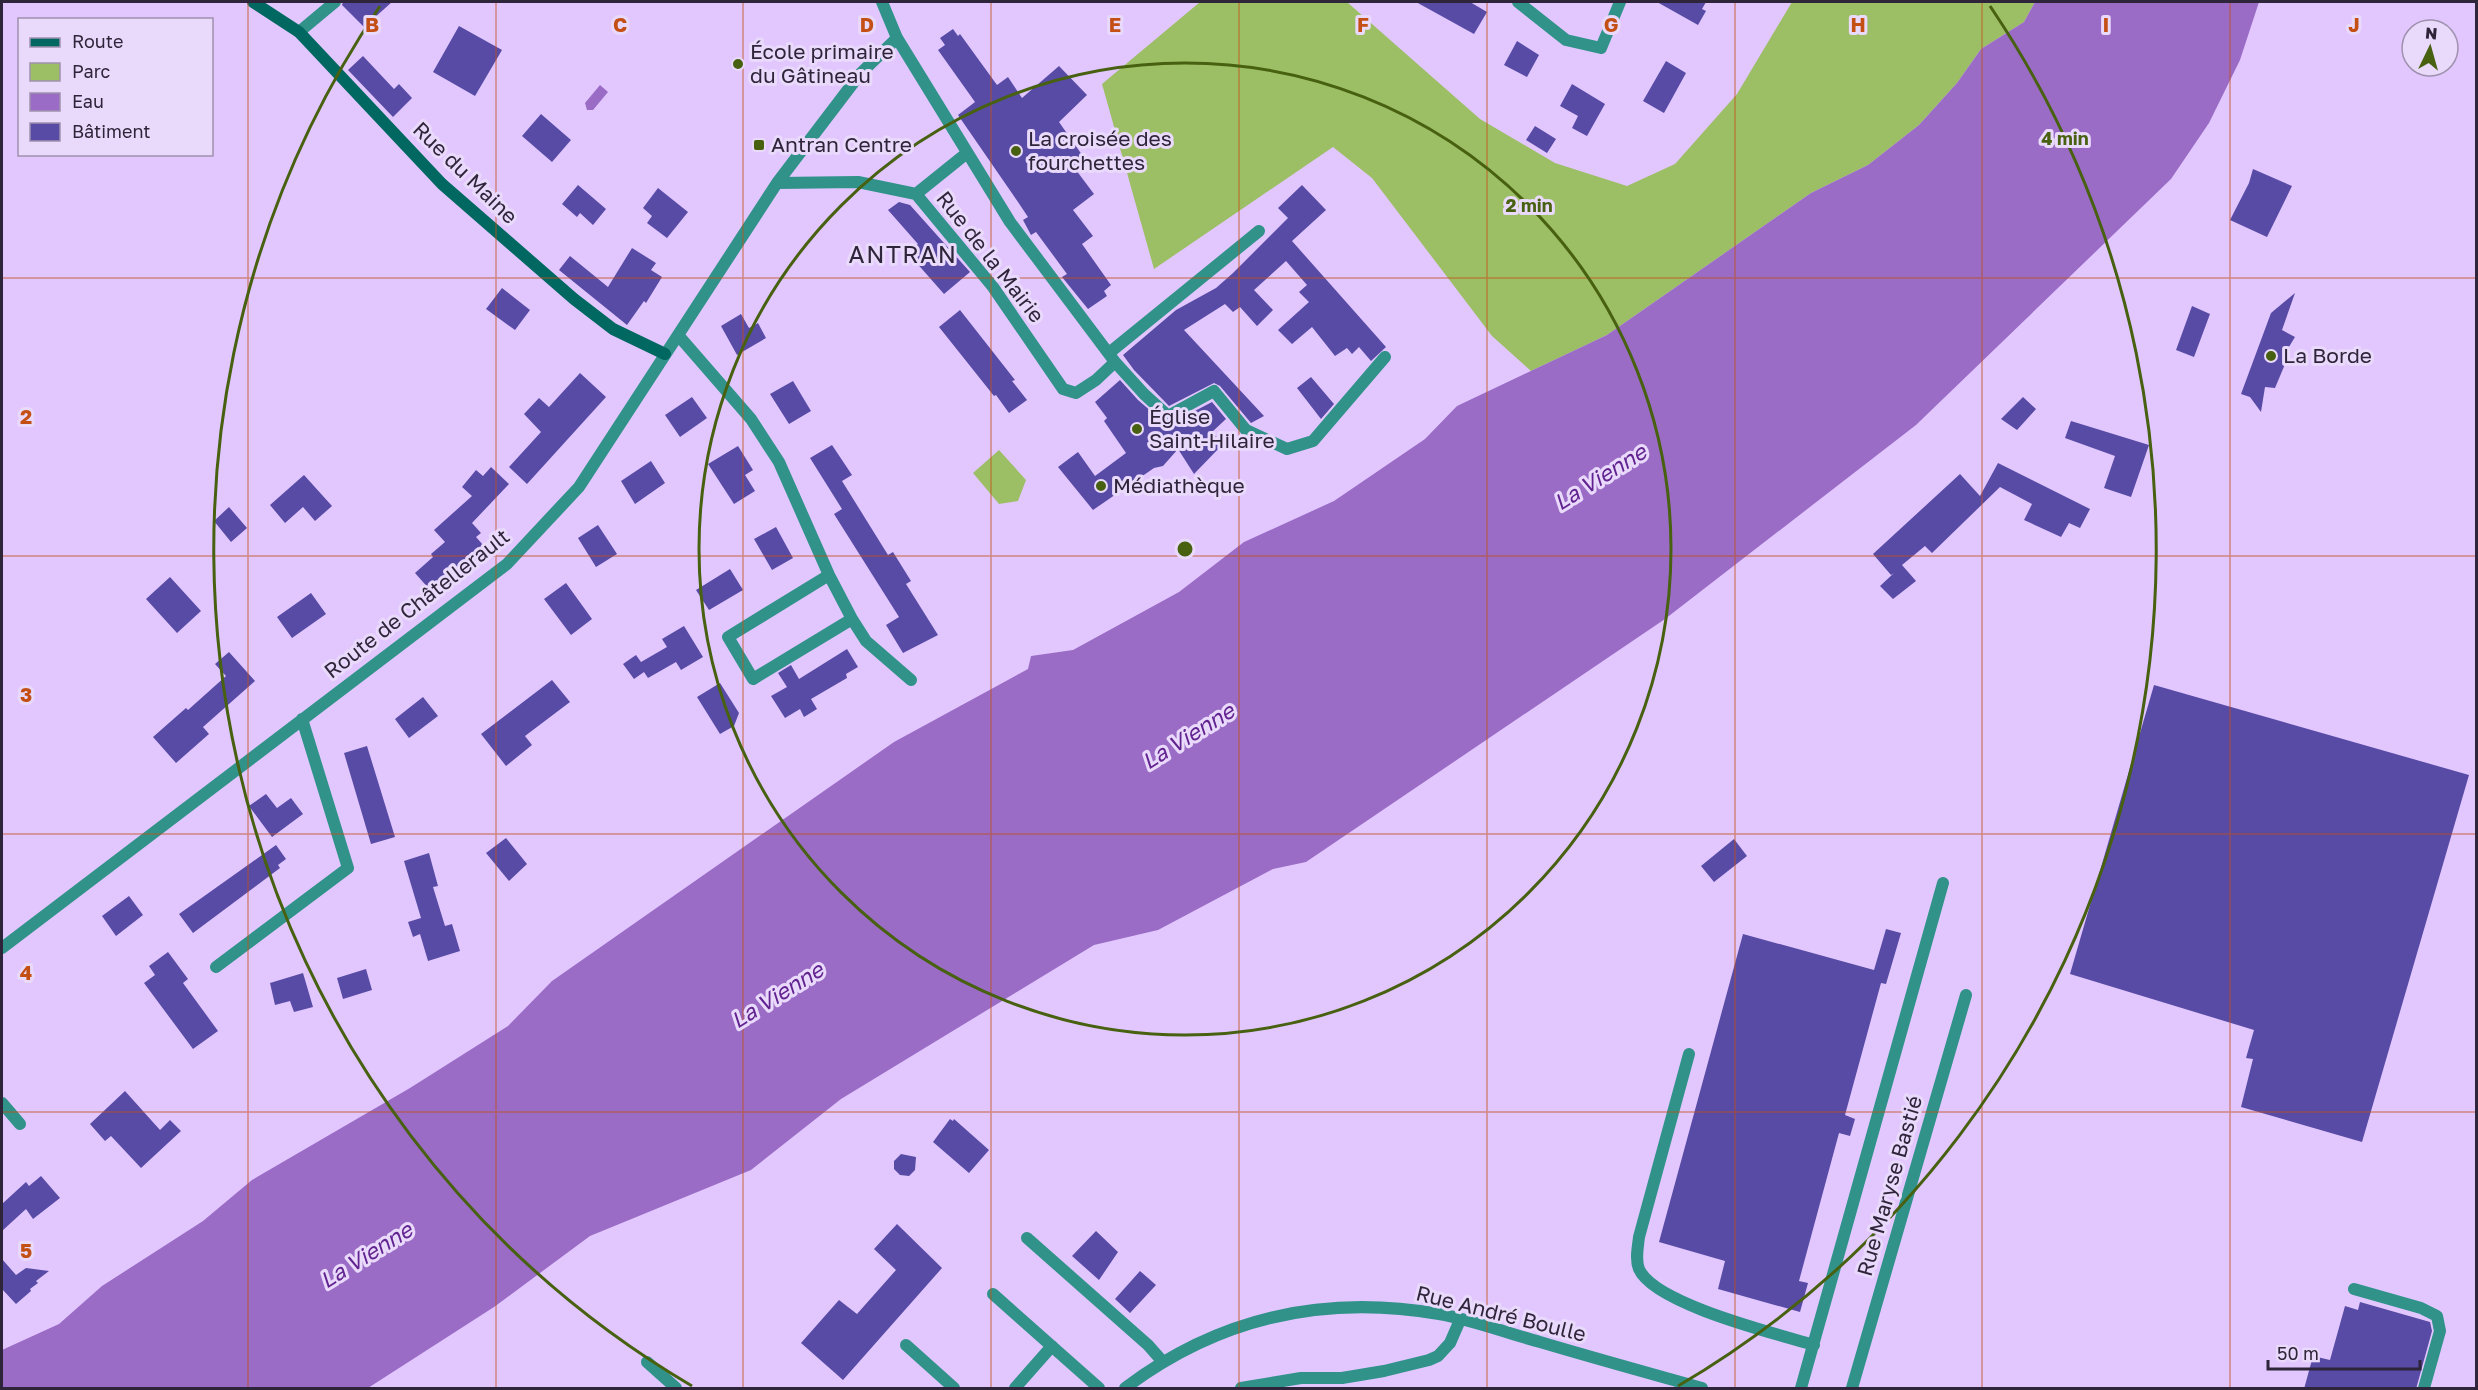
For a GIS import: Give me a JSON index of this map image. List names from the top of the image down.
{
  "streets": {
    "street": [
      "Rue du Maine",
      "Rue de la Mairie",
      "Route de Châtellerault",
      "Rue Maryse Bastié",
      "Rue André Boulle"
    ]
  },
  "crossings": [
    ["Rue du Maine", "Route de Châtellerault"],
    ["Rue de la Mairie", "Route de Châtellerault"]
  ],
  "districts": ["ANTRAN"],
  "water": ["La Vienne"],
  "places": {
    "other": [
      "École primaire du Gâtineau",
      "La croisée des fourchettes",
      "La Borde",
      "Église Saint-Hilaire",
      "Médiathèque"
    ],
    "transit": ["Antran Centre"]
  },
  "legend": [
    "Route",
    "Parc",
    "Eau",
    "Bâtiment"
  ],
  "scale_bar": "50 m",
  "north": "top",
  "grid": {
    "columns": [
      "B",
      "C",
      "D",
      "E",
      "F",
      "G",
      "H",
      "I",
      "J"
    ],
    "rows": [
      "2",
      "3",
      "4",
      "5"
    ]
  },
  "rings": ["4 min", "2 min"]
}
